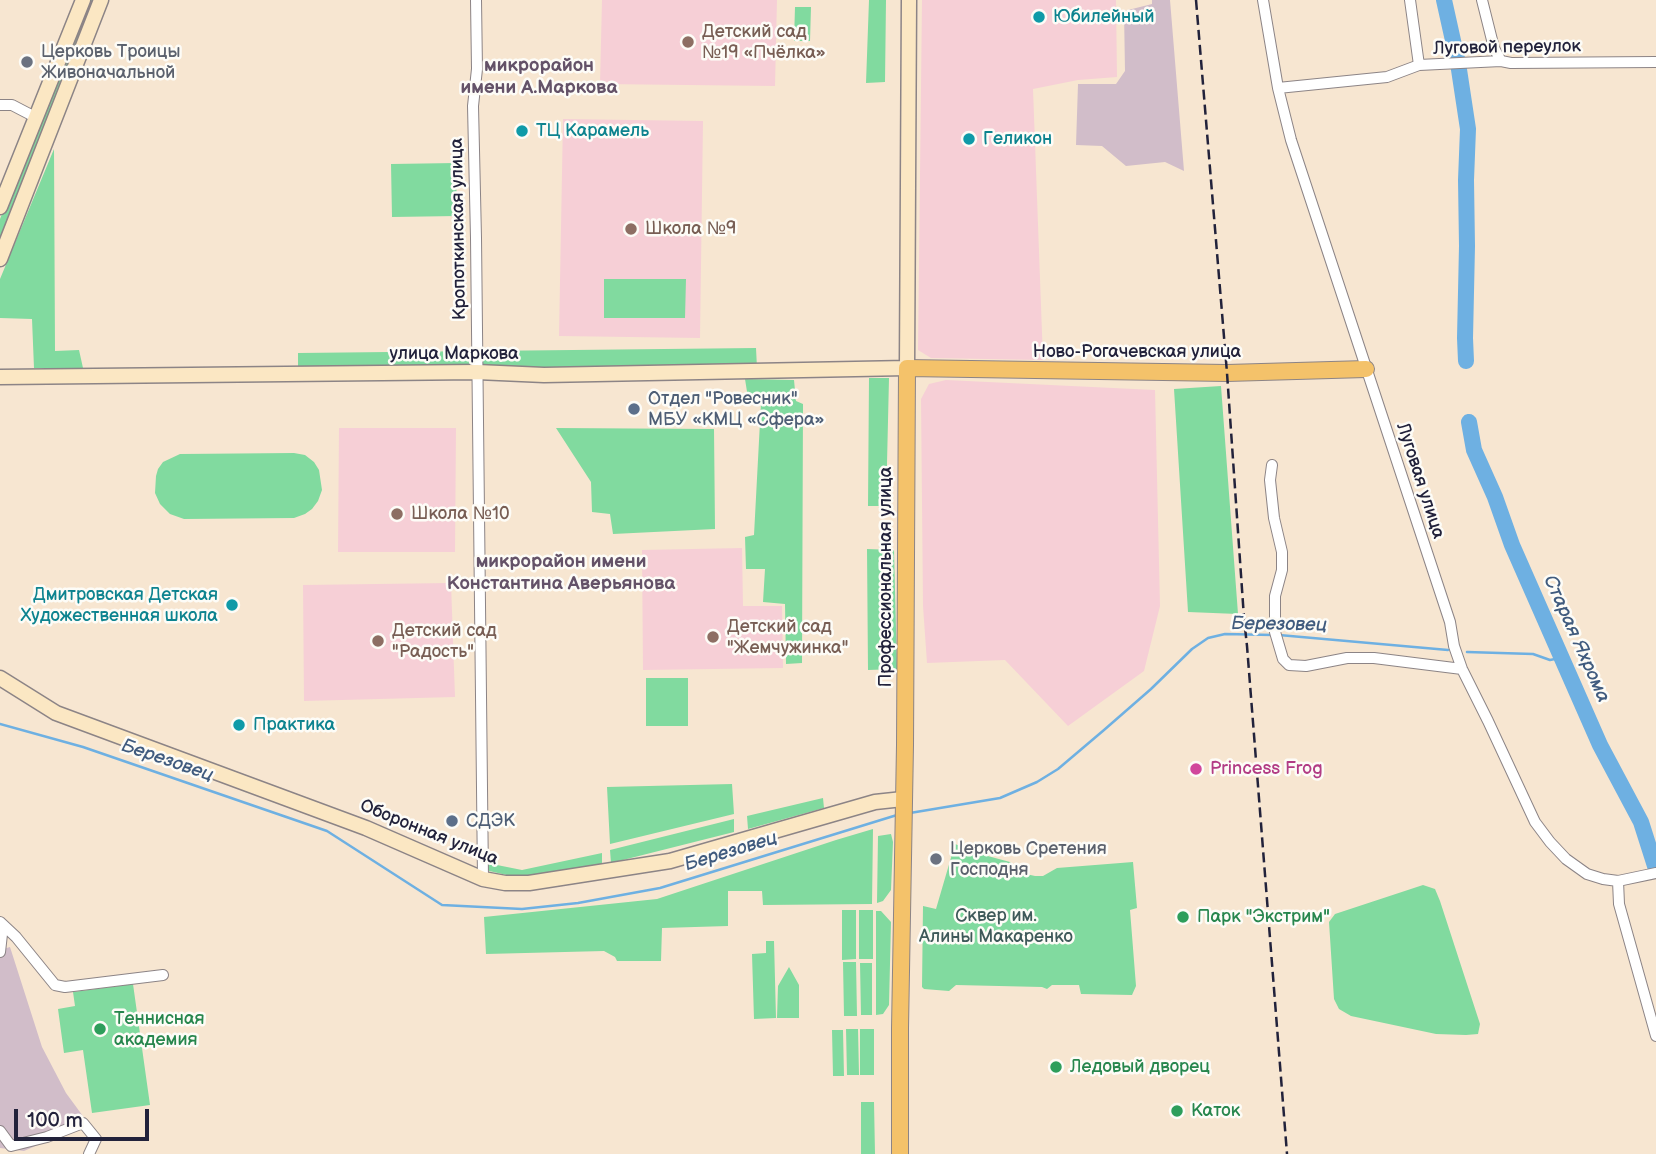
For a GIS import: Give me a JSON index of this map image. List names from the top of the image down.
{
  "streets": {
    "main road": ["Ново-Рогачевская улица", "Профессиональная улица"],
    "street": [
      "Луговой переулок",
      "Кропоткинская улица",
      "улица Маркова",
      "Луговая улица",
      "Оборонная улица"
    ]
  },
  "crossings": [
    ["Луговой переулок", "Луговая улица"],
    ["Кропоткинская улица", "улица Маркова"],
    ["Кропоткинская улица", "Оборонная улица"],
    ["Ново-Рогачевская улица", "улица Маркова"],
    ["Ново-Рогачевская улица", "Луговая улица"],
    ["Ново-Рогачевская улица", "Профессиональная улица"],
    ["улица Маркова", "Профессиональная улица"],
    ["Профессиональная улица", "Оборонная улица"]
  ],
  "districts": ["микрорайон имени А.Маркова", "микрорайон имени Константина Аверьянова"],
  "water": ["Березовец", "Старая Яхрома"],
  "parks": ["Сквер им. Алины Макаренко"],
  "places": [
    "Юбилейный",
    "Детский сад №19 «Пчёлка»",
    "Церковь Троицы Живоначальной",
    "ТЦ Карамель",
    "Геликон",
    "Школа №9",
    "Отдел \"Ровесник\" МБУ «КМЦ «Сфера»",
    "Школа №10",
    "Дмитровская Детская Художественная школа",
    "Детский сад \"Жемчужинка\"",
    "Детский сад \"Радость\"",
    "Практика",
    "Princess Frog",
    "СДЭК",
    "Церковь Сретения Господня",
    "Парк \"Экстрим\"",
    "Теннисная академия",
    "Ледовый дворец",
    "Каток"
  ],
  "scale_bar": "100 m"
}
